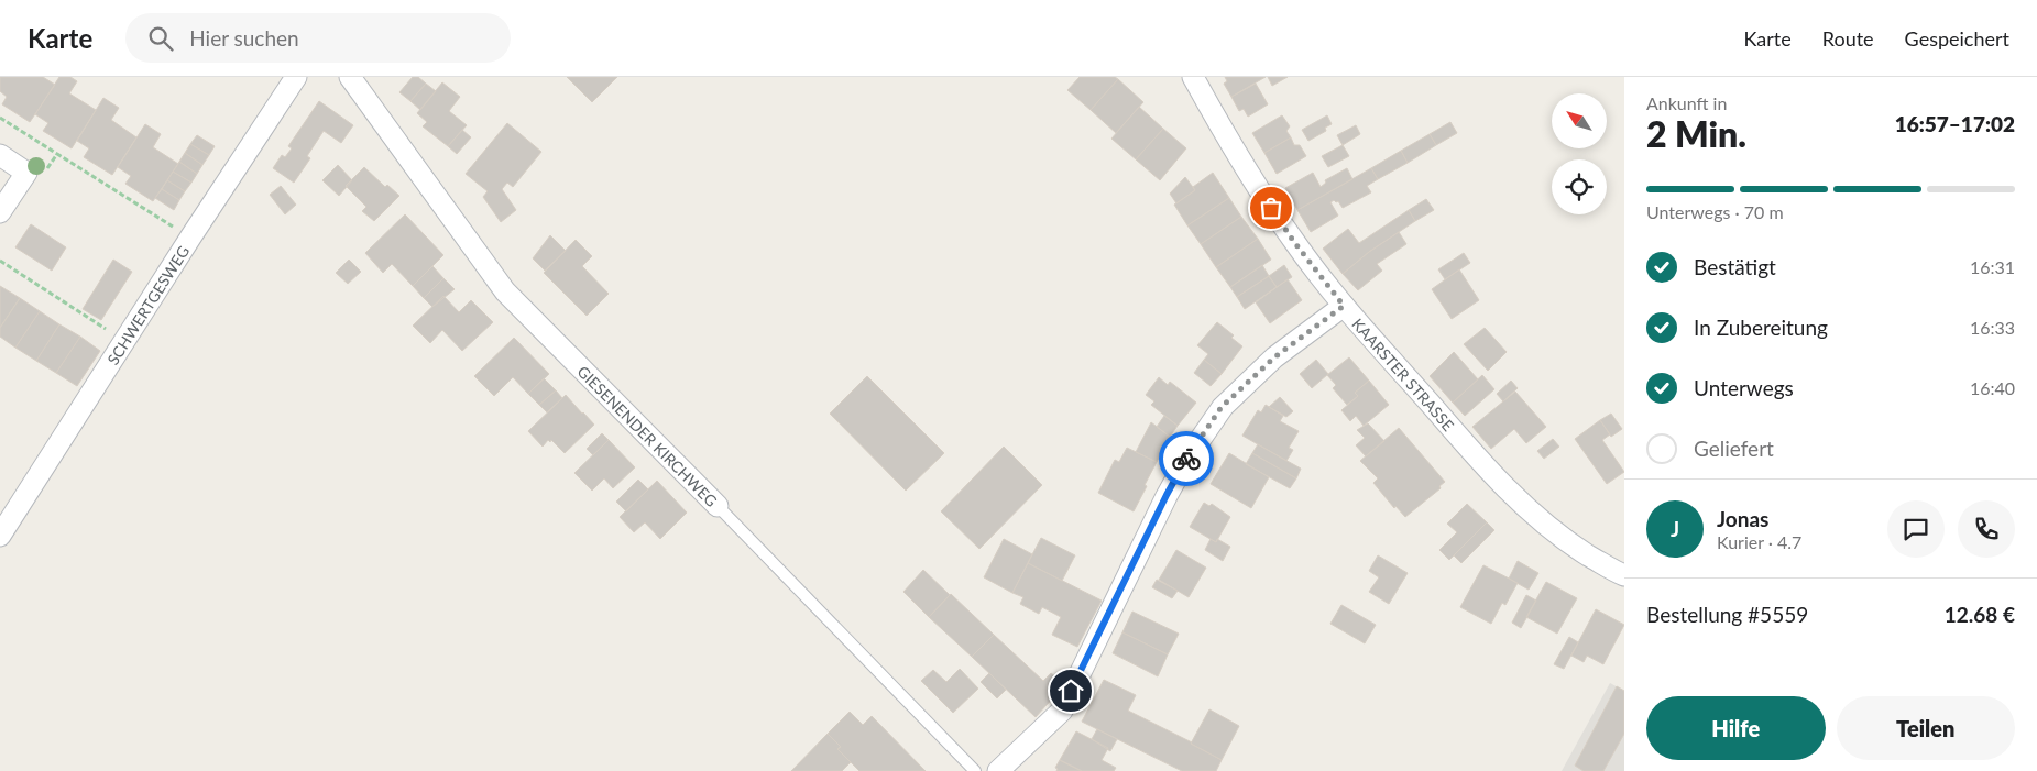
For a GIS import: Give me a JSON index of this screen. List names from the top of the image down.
{
  "streets": {
    "street": ["SCHWERTGESWEG", "KAARSTER STRASSE", "GIESENENDER KIRCHWEG"]
  },
  "north": "top left",
  "page": {
    "header": "Karte",
    "search": "Hier suchen",
    "nav": ["Karte", "Route", "Gespeichert"],
    "heading": ["2 Min.", "Ankunft in", "16:57–17:02"],
    "panel": [
      "Jonas",
      "Kurier · 4.7",
      "Bestellung #5559",
      "12.68 €"
    ],
    "bar": "Unterwegs · 70 m",
    "list": [
      ["Bestätigt", "16:31"],
      ["In Zubereitung", "16:33"],
      ["Unterwegs", "16:40"],
      "Geliefert"
    ],
    "round": "J",
    "buttons": ["Hilfe", "Teilen"]
  }
}
